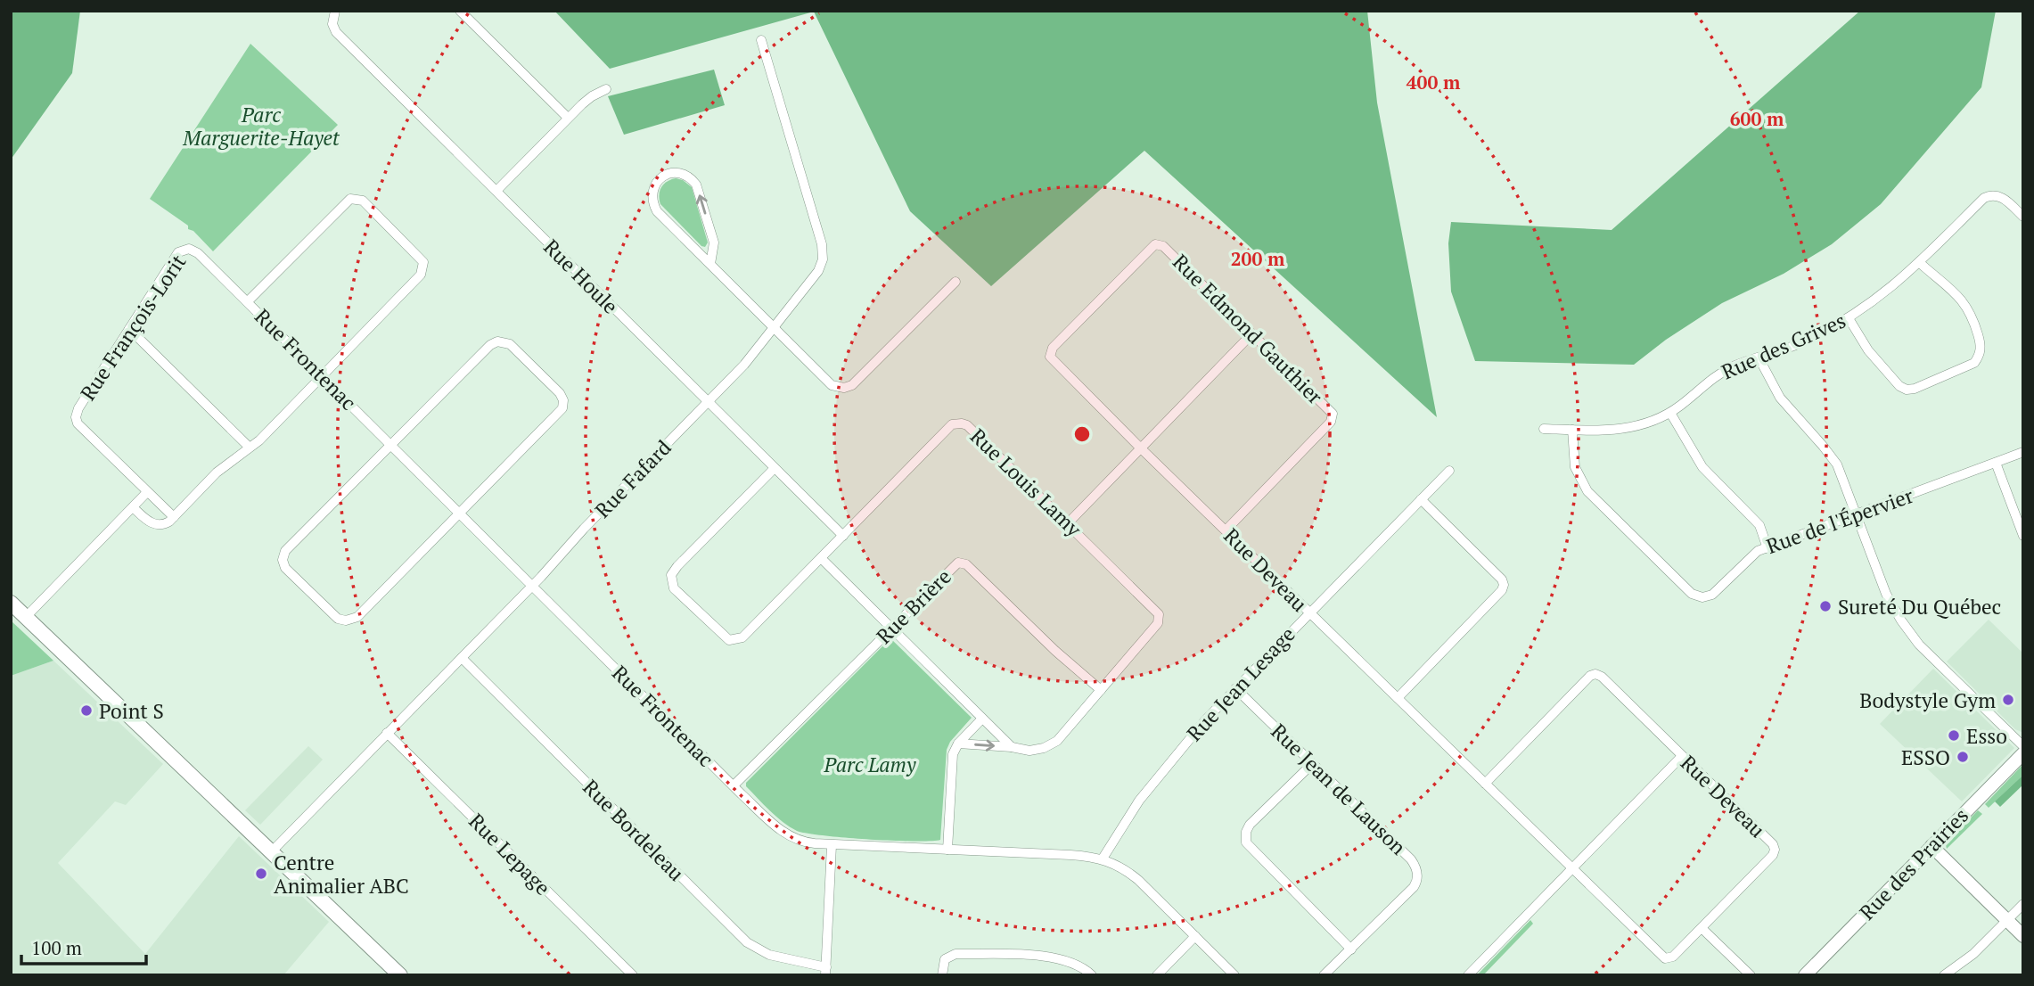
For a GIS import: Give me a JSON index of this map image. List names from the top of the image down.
{
  "streets": {
    "main road": ["Rue des Prairies"],
    "street": [
      "Rue Houle",
      "Rue François-Lorit",
      "Rue Edmond Gauthier",
      "Rue des Grives",
      "Rue Frontenac",
      "Rue Fafard",
      "Rue Louis Lamy",
      "Rue de l'Épervier",
      "Rue Deveau",
      "Rue Brière",
      "Rue Jean Lesage",
      "Rue Jean de Lauson",
      "Rue Bordeleau",
      "Rue Lepage"
    ]
  },
  "crossings": [
    ["Rue Houle", "Rue Fafard"],
    ["Rue Houle", "Rue Louis Lamy"],
    ["Rue François-Lorit", "Rue Frontenac"],
    ["Rue Edmond Gauthier", "Rue Deveau"],
    ["Rue des Grives", "Rue de l'Épervier"],
    ["Rue Frontenac", "Rue Fafard"],
    ["Rue Frontenac", "Rue Brière"],
    ["Rue Frontenac", "Rue Jean Lesage"],
    ["Rue Fafard", "Rue Bordeleau"],
    ["Rue Fafard", "Rue Lepage"],
    ["Rue Louis Lamy", "Rue Brière"],
    ["Rue Deveau", "Rue Jean Lesage"],
    ["Rue Jean Lesage", "Rue Jean de Lauson"]
  ],
  "parks": ["Parc Marguerite-Hayet", "Parc Lamy"],
  "places": [
    "Sureté Du Québec",
    "Bodystyle Gym",
    "Point S",
    "Esso",
    "ESSO",
    "Centre Animalier ABC"
  ],
  "scale_bar": "100 m",
  "rings": ["400 m", "600 m", "200 m"]
}
